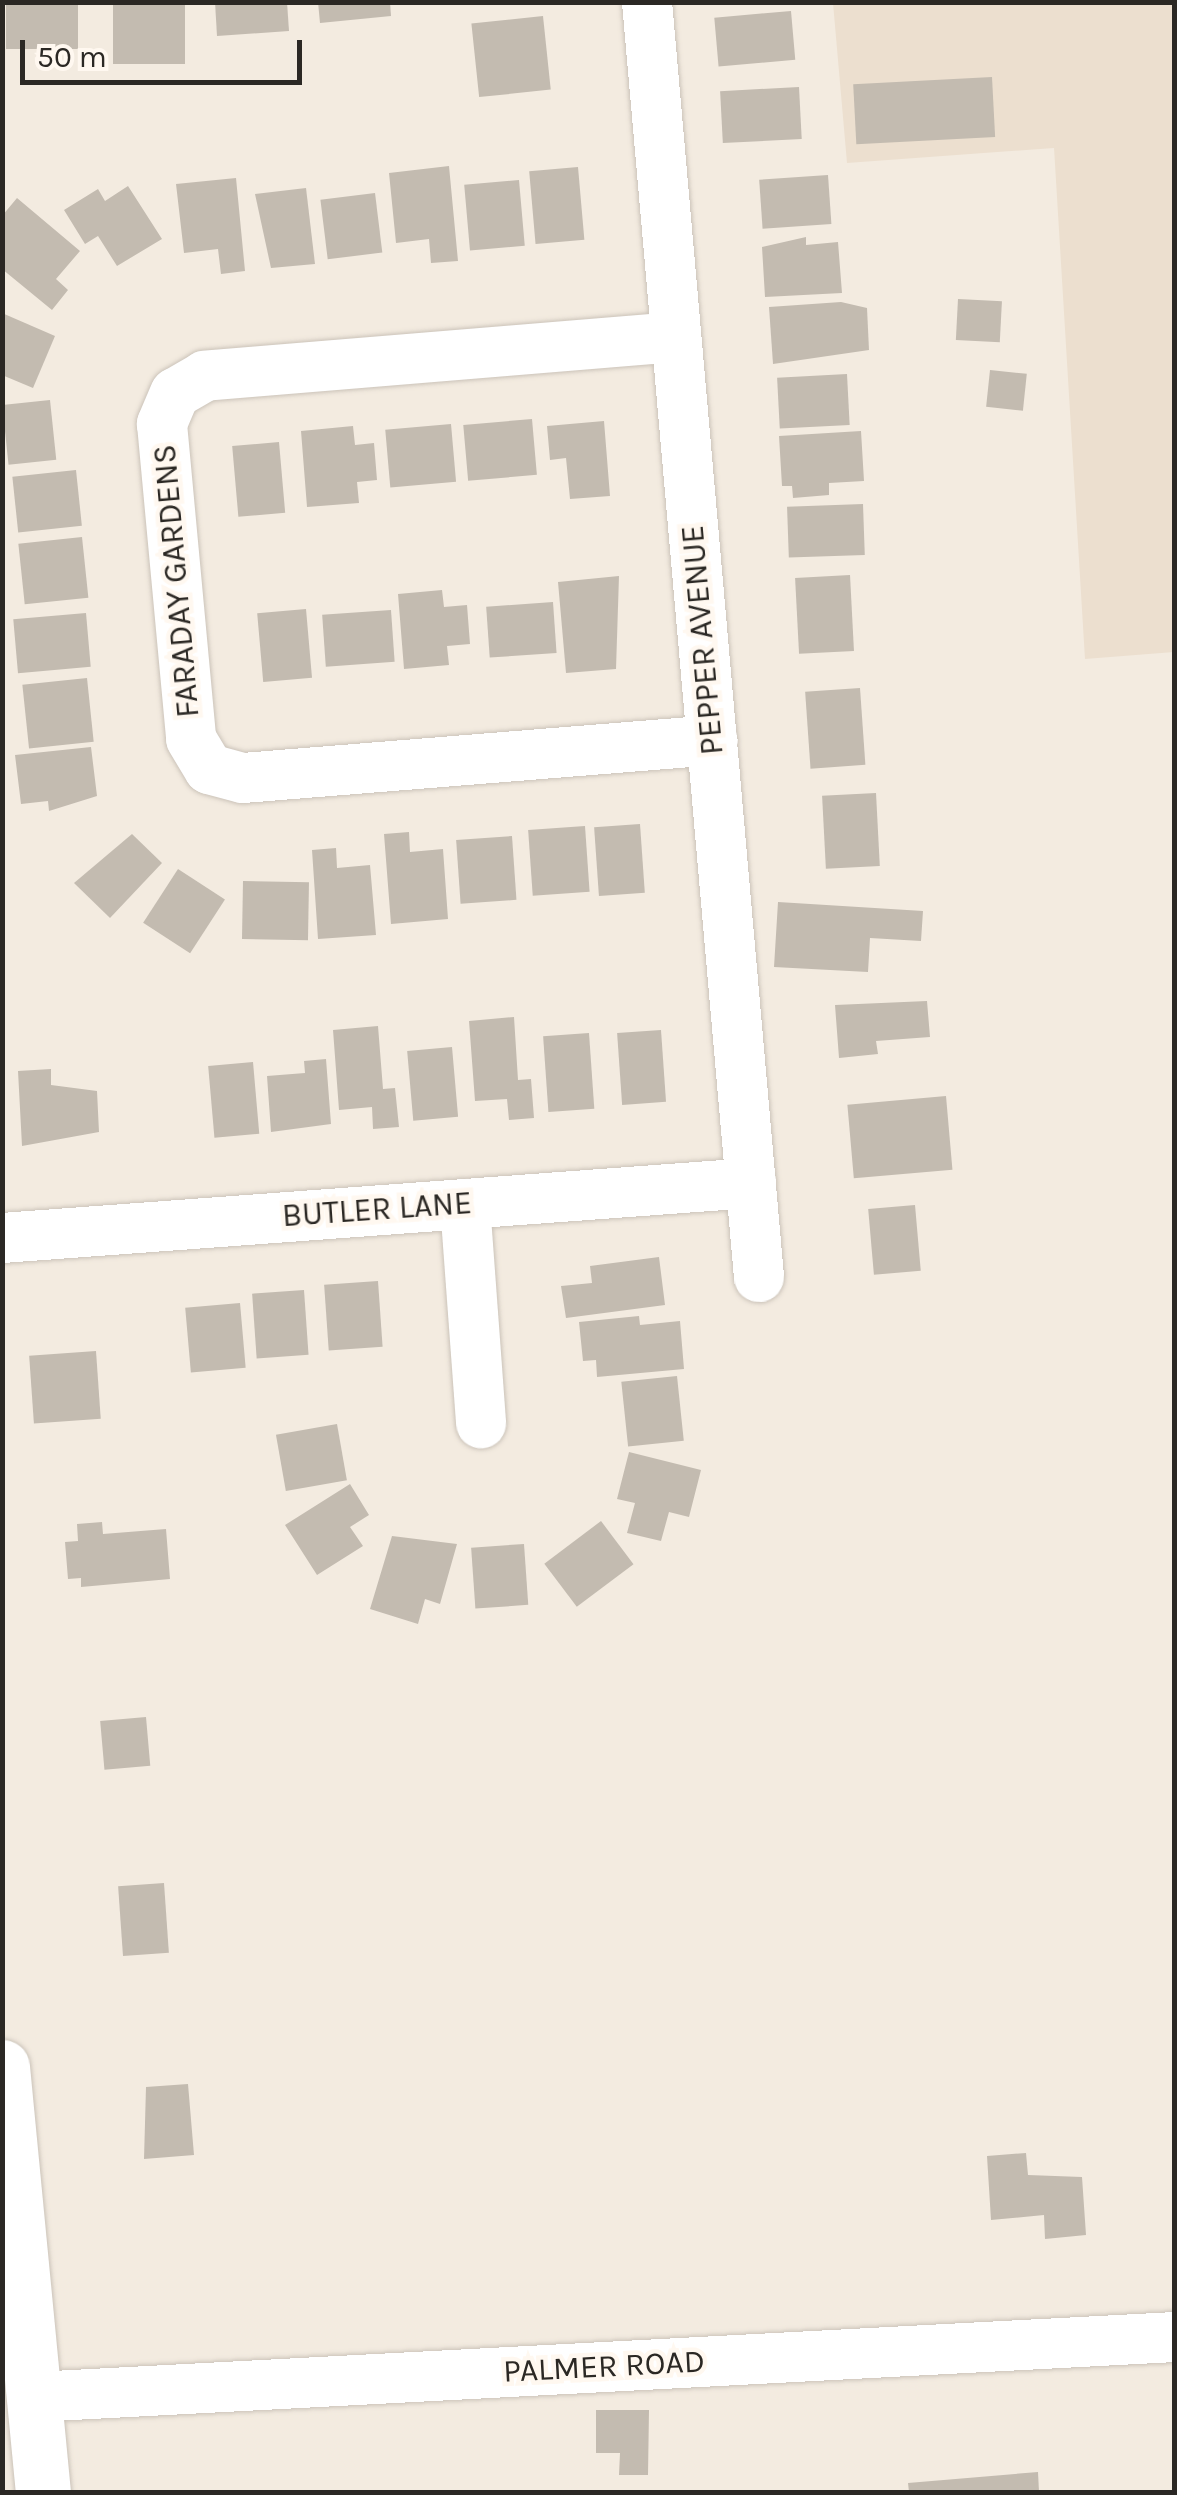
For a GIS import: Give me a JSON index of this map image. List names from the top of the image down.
{
  "streets": {
    "street": [
      "FARADAY GARDENS",
      "PEPPER AVENUE",
      "BUTLER LANE",
      "PALMER ROAD"
    ]
  },
  "crossings": [
    ["FARADAY GARDENS", "PEPPER AVENUE"],
    ["PEPPER AVENUE", "BUTLER LANE"]
  ],
  "scale_bar": "50 m"
}
